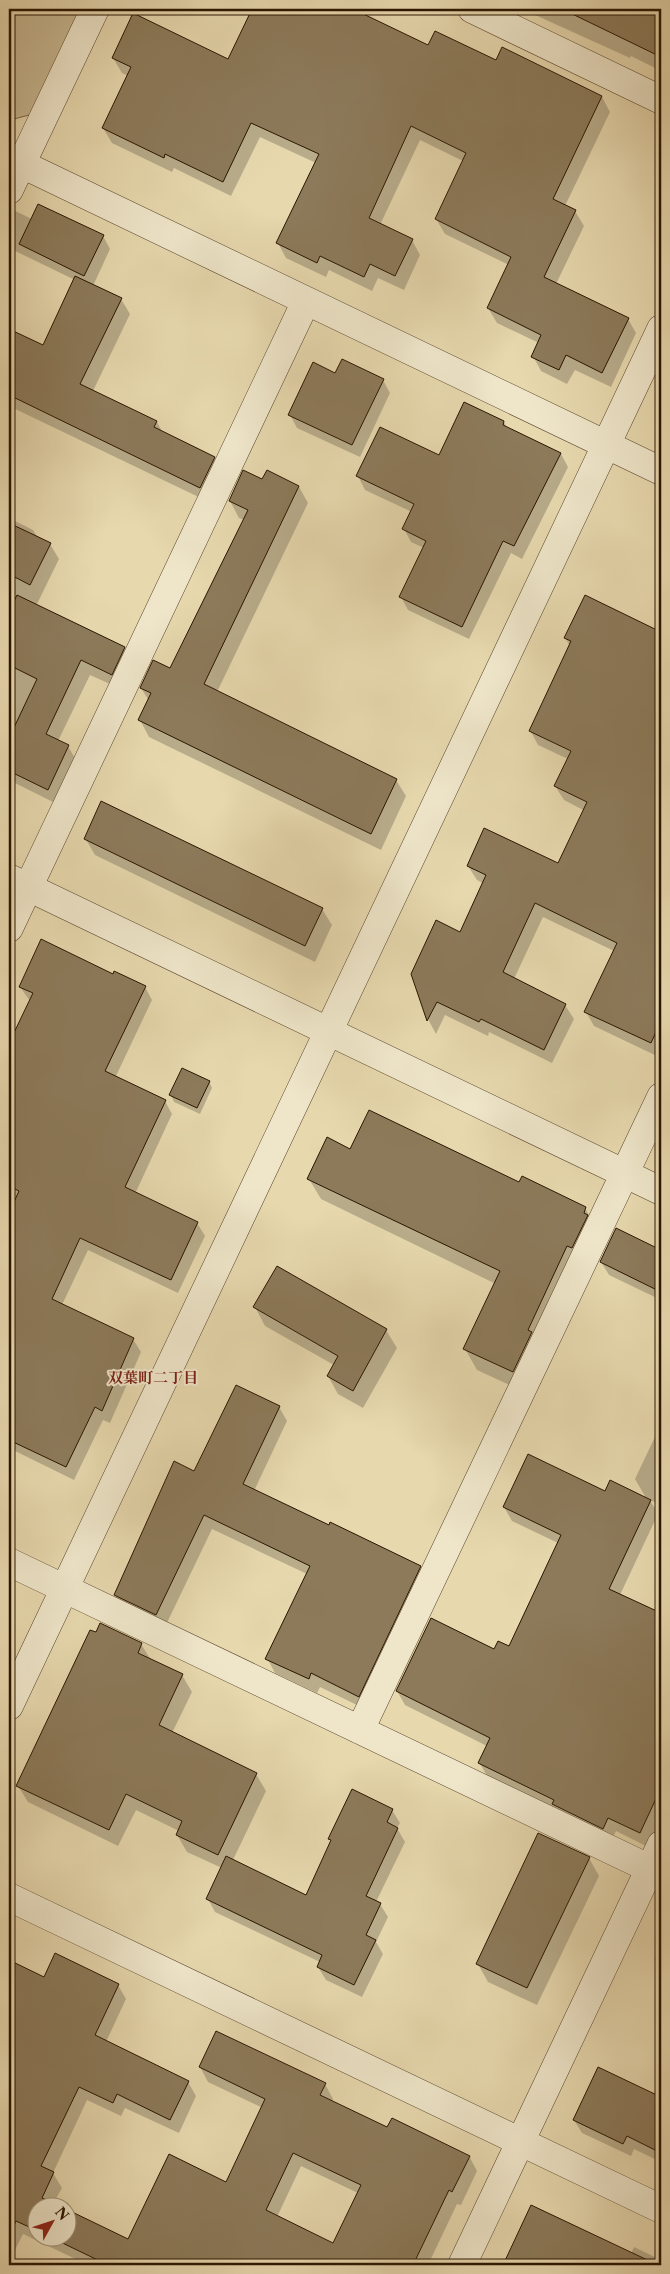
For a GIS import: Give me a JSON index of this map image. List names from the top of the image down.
{
  "districts": ["双葉町二丁目"],
  "north": "top right"
}
